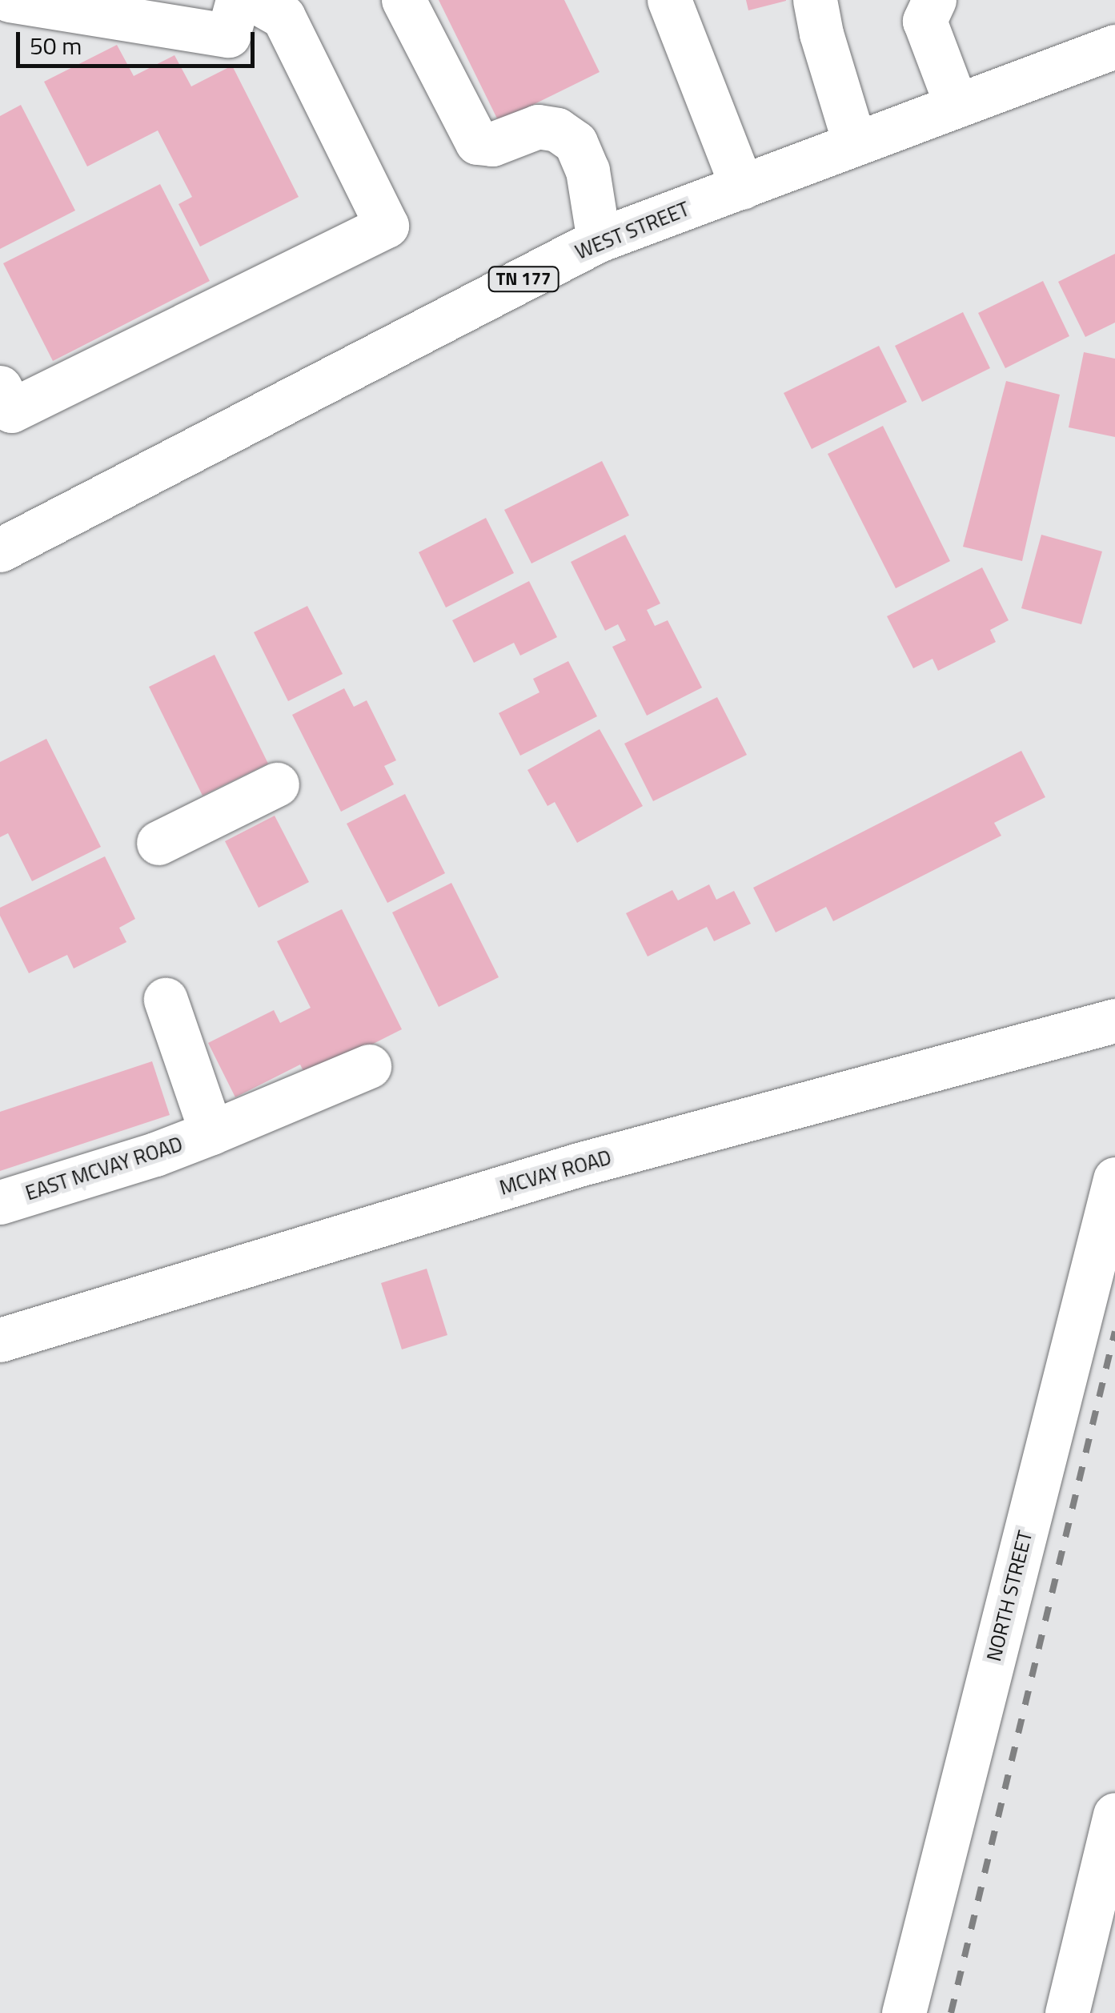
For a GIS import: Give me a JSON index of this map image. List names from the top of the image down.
{
  "streets": {
    "main road": [
      "WEST STREET",
      "TN 177",
      "EAST MCVAY ROAD",
      "MCVAY ROAD",
      "NORTH STREET"
    ]
  },
  "scale_bar": "50 m"
}
